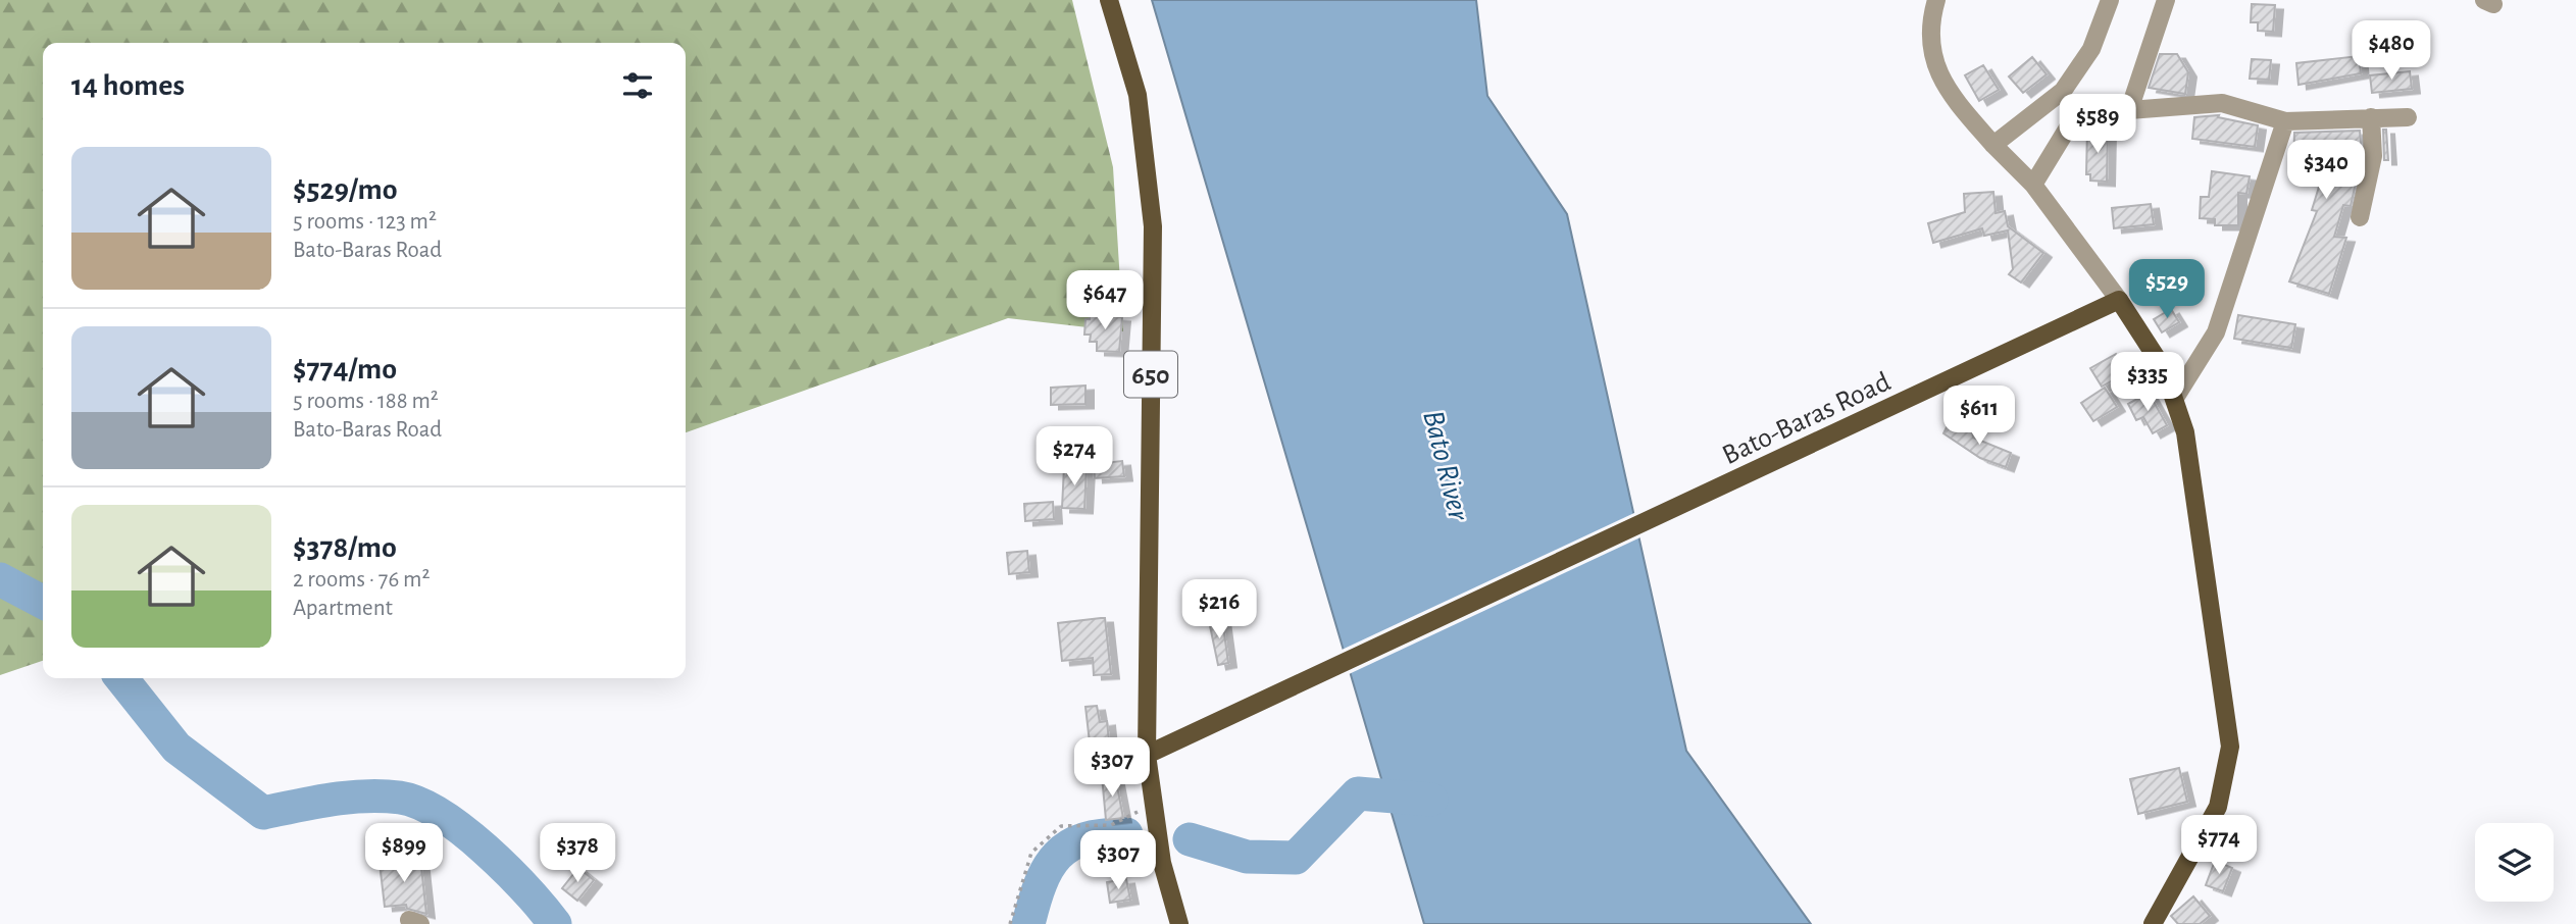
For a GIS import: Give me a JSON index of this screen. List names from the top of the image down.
{
  "streets": {
    "main road": ["650", "Bato-Baras Road"]
  },
  "crossings": [
    ["650", "Bato-Baras Road"]
  ],
  "water": ["Bato River"],
  "page": {
    "price": [
      "$480",
      "$589",
      "$340",
      "$529",
      "$647",
      "$335",
      "$611",
      "$274",
      "$216",
      "$307",
      "$774",
      "$899",
      "$378",
      "$307"
    ],
    "heading": "14 homes",
    "list": [
      {
        "name": "$529/mo",
        "note": "5 rooms · 123 m² · Bato-Baras Road"
      },
      {
        "name": "$774/mo",
        "note": "5 rooms · 188 m² · Bato-Baras Road"
      },
      {
        "name": "$378/mo",
        "note": "2 rooms · 76 m² · Apartment"
      }
    ]
  }
}
